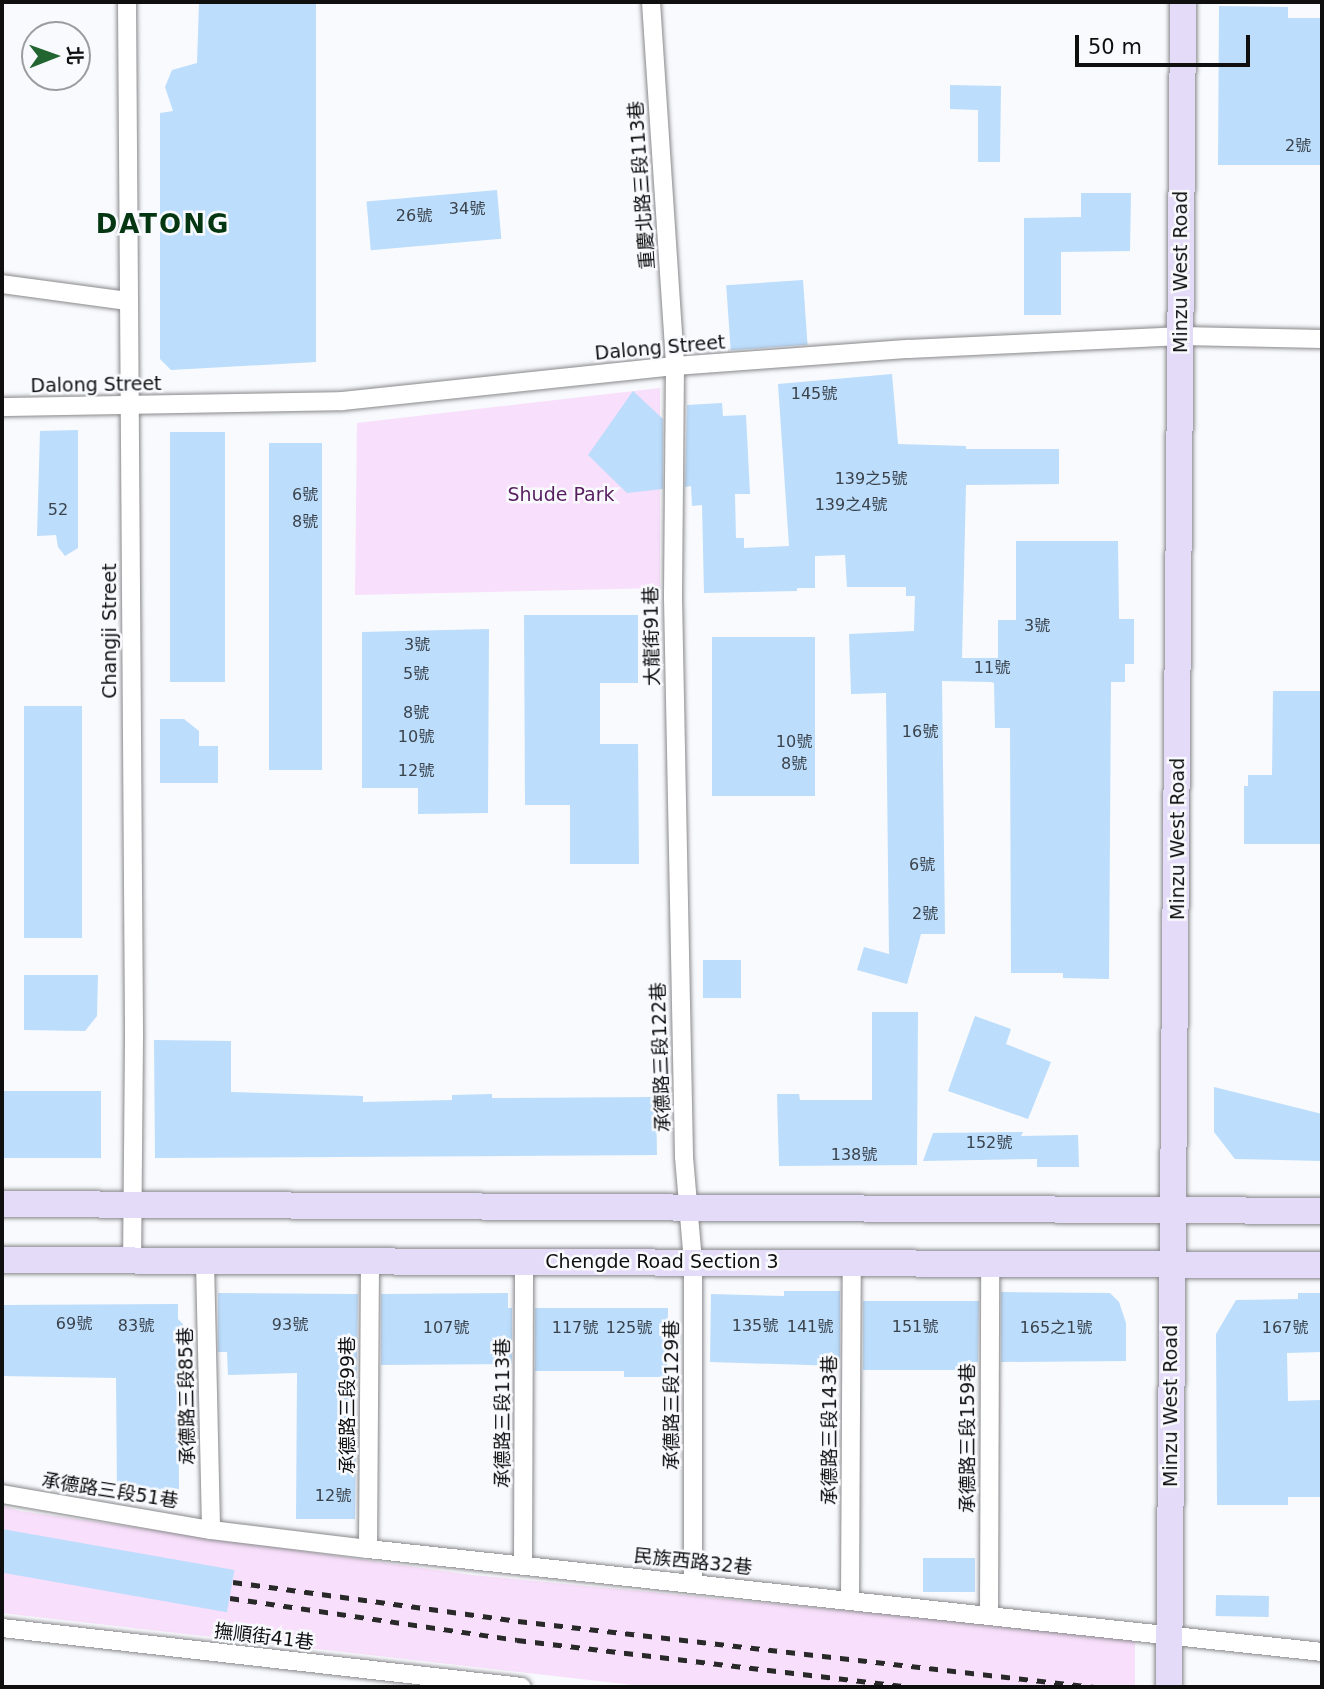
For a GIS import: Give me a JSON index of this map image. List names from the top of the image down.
{
  "streets": {
    "main road": ["Minzu West Road", "Chengde Road Section 3"],
    "street": [
      "重慶北路三段113巷",
      "Dalong Street",
      "Changji Street",
      "大龍街91巷",
      "承德路三段122巷",
      "承德路三段129巷",
      "承德路三段85巷",
      "承德路三段99巷",
      "承德路三段113巷",
      "承德路三段143巷",
      "承德路三段159巷",
      "承德路三段51巷",
      "民族西路32巷",
      "撫順街41巷"
    ]
  },
  "crossings": [
    ["重慶北路三段113巷", "Dalong Street"],
    ["重慶北路三段113巷", "大龍街91巷"],
    ["Minzu West Road", "Dalong Street"],
    ["Minzu West Road", "Chengde Road Section 3"],
    ["Minzu West Road", "民族西路32巷"],
    ["Dalong Street", "Changji Street"],
    ["Dalong Street", "大龍街91巷"],
    ["Changji Street", "Chengde Road Section 3"],
    ["大龍街91巷", "承德路三段122巷"],
    ["承德路三段122巷", "承德路三段129巷"],
    ["Chengde Road Section 3", "承德路三段129巷"],
    ["Chengde Road Section 3", "承德路三段85巷"],
    ["Chengde Road Section 3", "承德路三段99巷"],
    ["Chengde Road Section 3", "承德路三段113巷"],
    ["Chengde Road Section 3", "承德路三段143巷"],
    ["Chengde Road Section 3", "承德路三段159巷"],
    ["承德路三段129巷", "民族西路32巷"],
    ["承德路三段85巷", "承德路三段51巷"],
    ["承德路三段85巷", "民族西路32巷"],
    ["承德路三段99巷", "民族西路32巷"],
    ["承德路三段113巷", "民族西路32巷"],
    ["承德路三段143巷", "民族西路32巷"],
    ["承德路三段159巷", "民族西路32巷"],
    ["承德路三段51巷", "民族西路32巷"]
  ],
  "districts": ["DATONG"],
  "parks": ["Shude Park"],
  "house_numbers": [
    "2號",
    "34號",
    "26號",
    "145號",
    "139之5號",
    "6號",
    "139之4號",
    "52",
    "8號",
    "3號",
    "3號",
    "11號",
    "5號",
    "8號",
    "16號",
    "10號",
    "10號",
    "8號",
    "12號",
    "6號",
    "2號",
    "152號",
    "138號",
    "69號",
    "93號",
    "83號",
    "135號",
    "141號",
    "151號",
    "107號",
    "117號",
    "125號",
    "165之1號",
    "167號",
    "12號"
  ],
  "scale_bar": "50 m",
  "north": "right"
}
